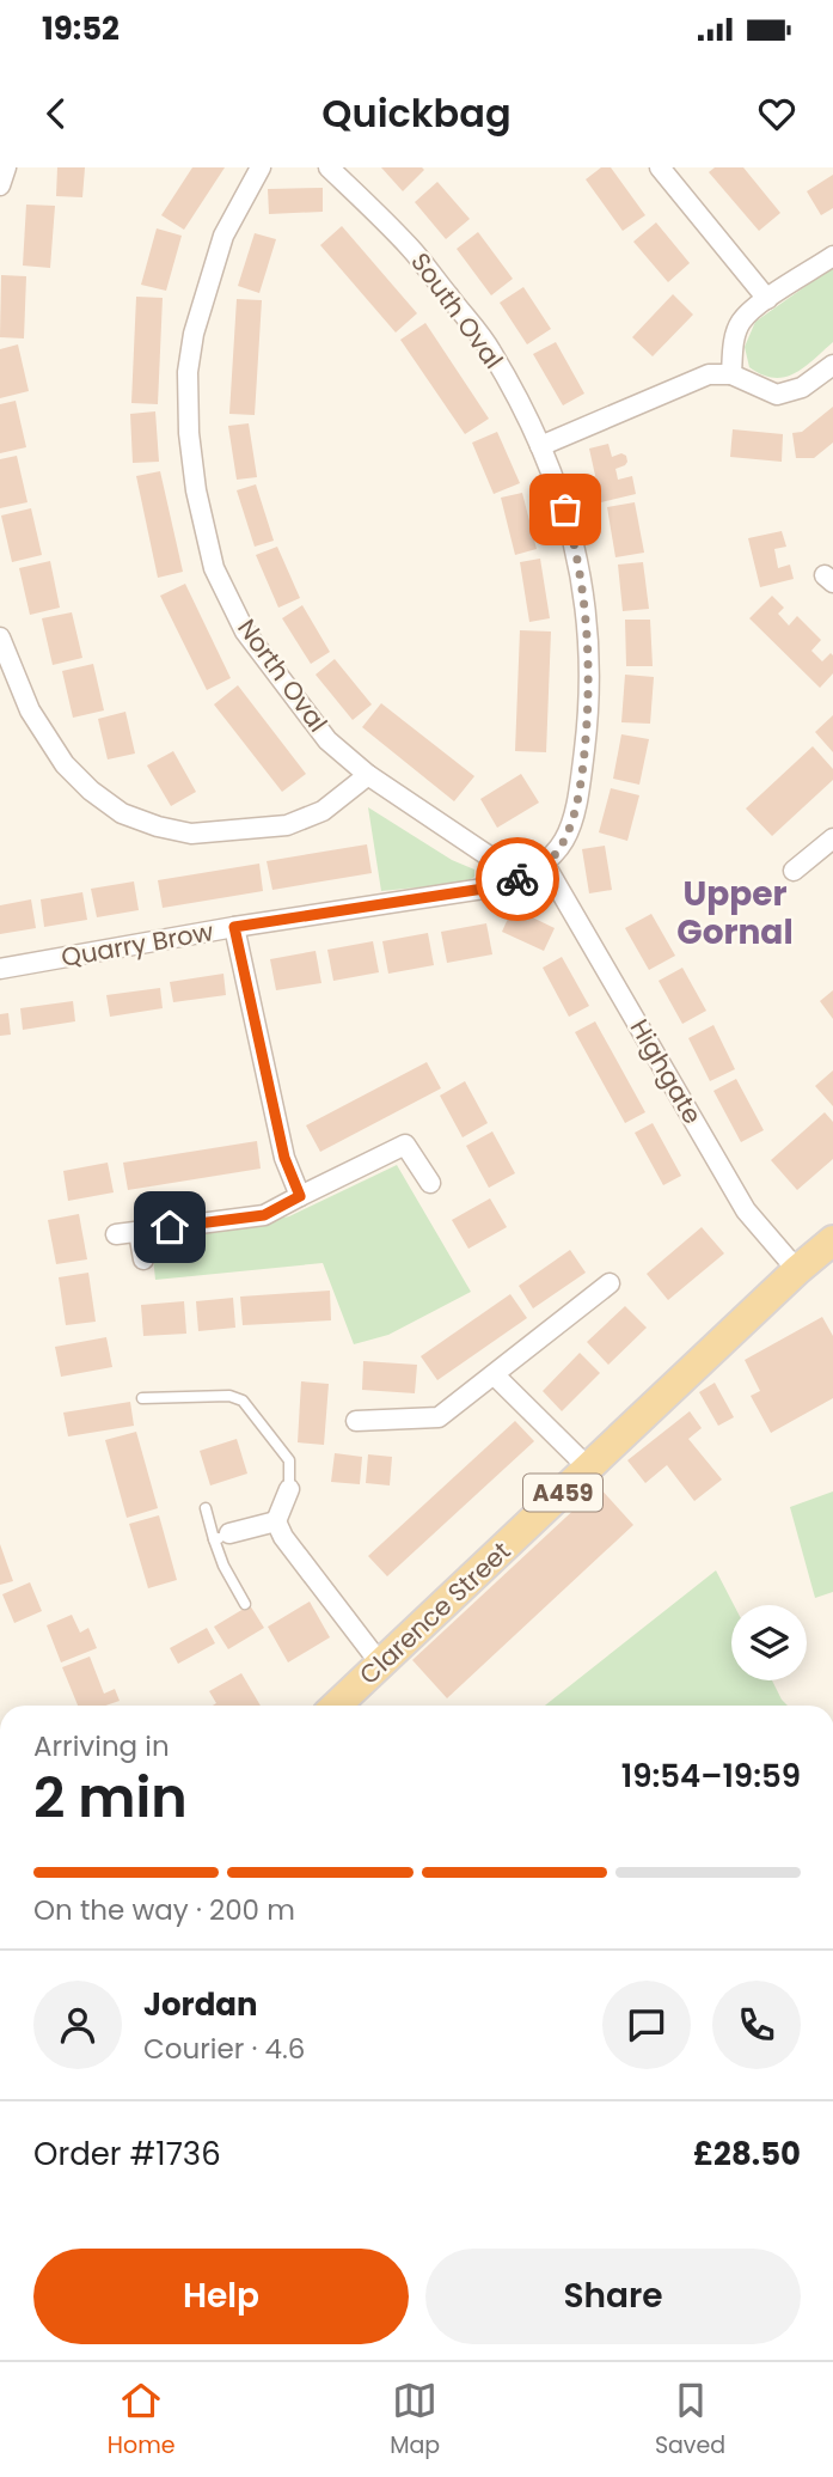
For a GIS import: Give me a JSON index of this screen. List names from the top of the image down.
{
  "streets": {
    "main road": ["A459", "Clarence Street"],
    "street": [
      "South Oval",
      "North Oval",
      "Quarry Brow",
      "Highgate"
    ]
  },
  "crossings": [
    ["South Oval", "Highgate"],
    ["North Oval", "Quarry Brow"],
    ["Highgate", "A459"],
    ["Highgate", "Clarence Street"],
    ["A459", "Clarence Street"]
  ],
  "districts": ["Upper Gornal"],
  "page": {
    "status": "19:52",
    "header": "Quickbag",
    "heading": ["2 min", "Arriving in", "19:54–19:59"],
    "panel": [
      "Jordan",
      "Courier · 4.6",
      "Order #1736",
      "£28.50"
    ],
    "bar": "On the way · 200 m",
    "buttons": ["Help", "Share"],
    "tabs": ["Home", "Map", "Saved"]
  }
}
